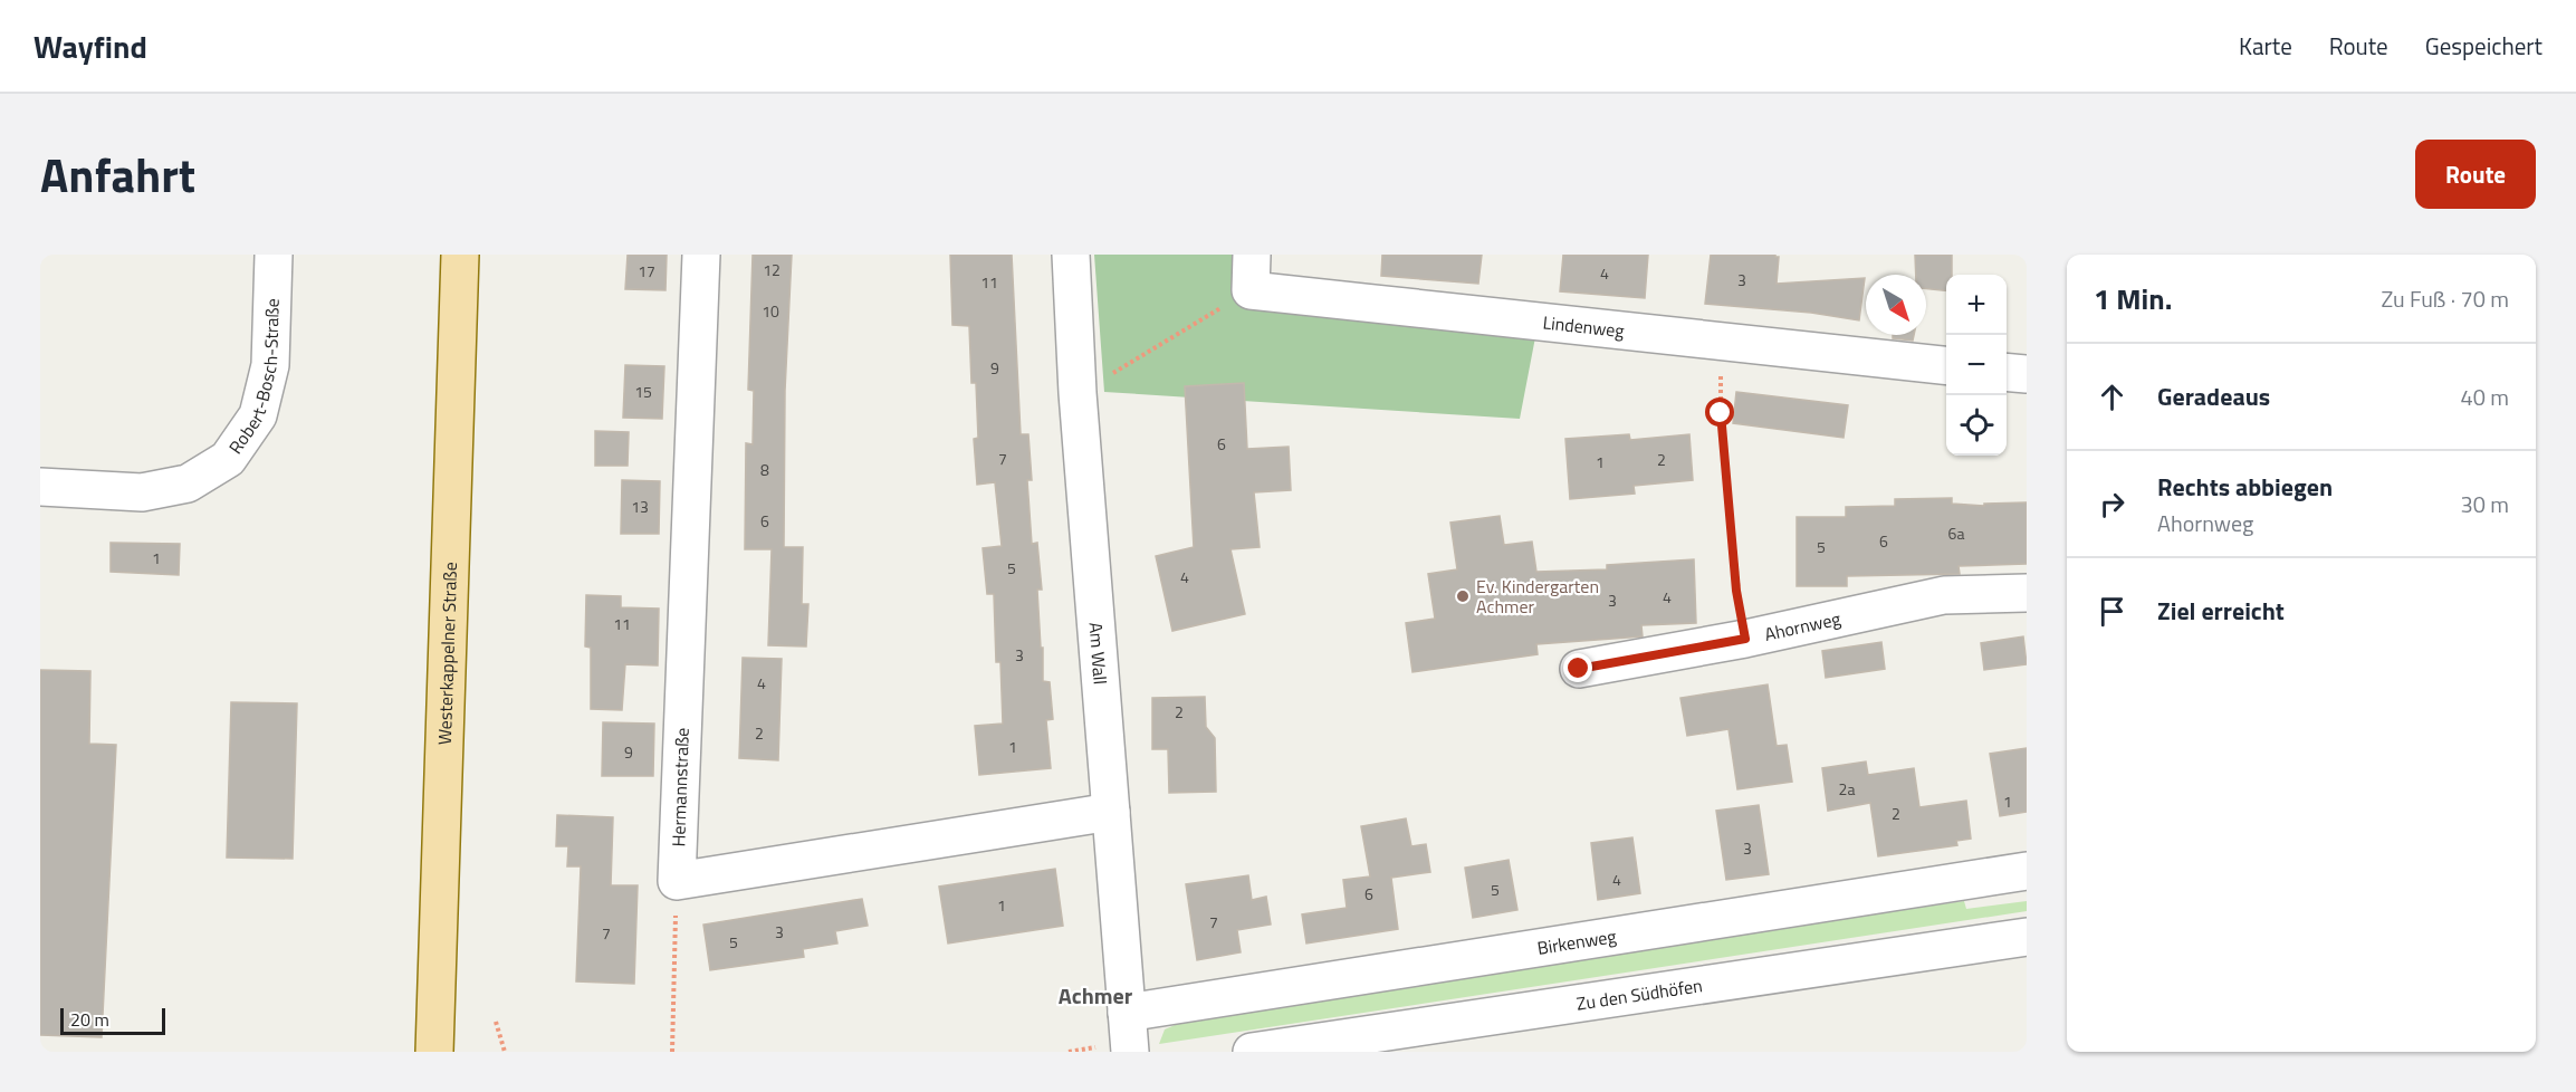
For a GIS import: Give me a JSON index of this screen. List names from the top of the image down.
{
  "streets": {
    "main road": ["Westerkappelner Straße"],
    "street": [
      "Lindenweg",
      "Robert-Bosch-Straße",
      "Ahornweg",
      "Am Wall",
      "Hermannstraße",
      "Birkenweg",
      "Zu den Südhöfen"
    ]
  },
  "crossings": [
    ["Am Wall", "Birkenweg"]
  ],
  "districts": ["Achmer"],
  "places": ["Ev. Kindergarten Achmer"],
  "house_numbers": [
    "12",
    "17",
    "4",
    "3",
    "11",
    "10",
    "9",
    "15",
    "6",
    "7",
    "2",
    "1",
    "8",
    "13",
    "6",
    "6a",
    "6",
    "5",
    "1",
    "5",
    "4",
    "4",
    "3",
    "11",
    "3",
    "4",
    "2",
    "2",
    "1",
    "9",
    "2a",
    "1",
    "2",
    "3",
    "4",
    "5",
    "6",
    "1",
    "7",
    "3",
    "7",
    "5"
  ],
  "scale_bar": "20 m",
  "north": "bottom right",
  "page": {
    "header": "Wayfind",
    "nav": ["Karte", "Route", "Gespeichert"],
    "title": "Anfahrt",
    "buttons": "Route",
    "heading": ["1 Min.", "Zu Fuß · 70 m"],
    "map_buttons": ["+", "−"],
    "list": [
      ["Geradeaus", "40 m"],
      ["Rechts abbiegen", "Ahornweg", "30 m"],
      "Ziel erreicht"
    ],
    "scale": "20 m"
  }
}
